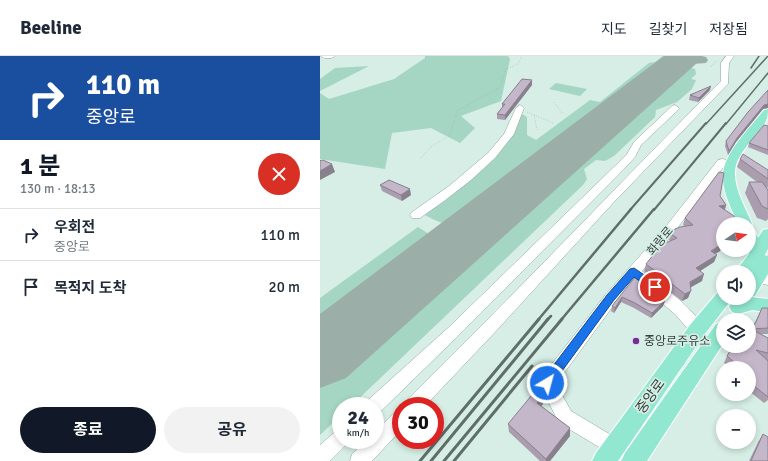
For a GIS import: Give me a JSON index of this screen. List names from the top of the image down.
{
  "streets": {
    "main road": ["화랑로", "중앙로"]
  },
  "crossings": [
    ["화랑로", "중앙로"]
  ],
  "places": ["중앙로주유소"],
  "north": "right",
  "page": {
    "header": "Beeline",
    "nav": ["지도", "길찾기", "저장됨"],
    "turn": ["110 m", "중앙로"],
    "heading": ["1 분", "130 m · 18:13"],
    "list": [
      {
        "name": "우회전",
        "note": "중앙로",
        "value": "110 m"
      },
      {
        "name": "목적지 도착",
        "value": "20 m"
      }
    ],
    "map_buttons": ["+", "−"],
    "speed": "24 km/h",
    "limit": "30",
    "buttons": ["종료", "공유"]
  }
}
